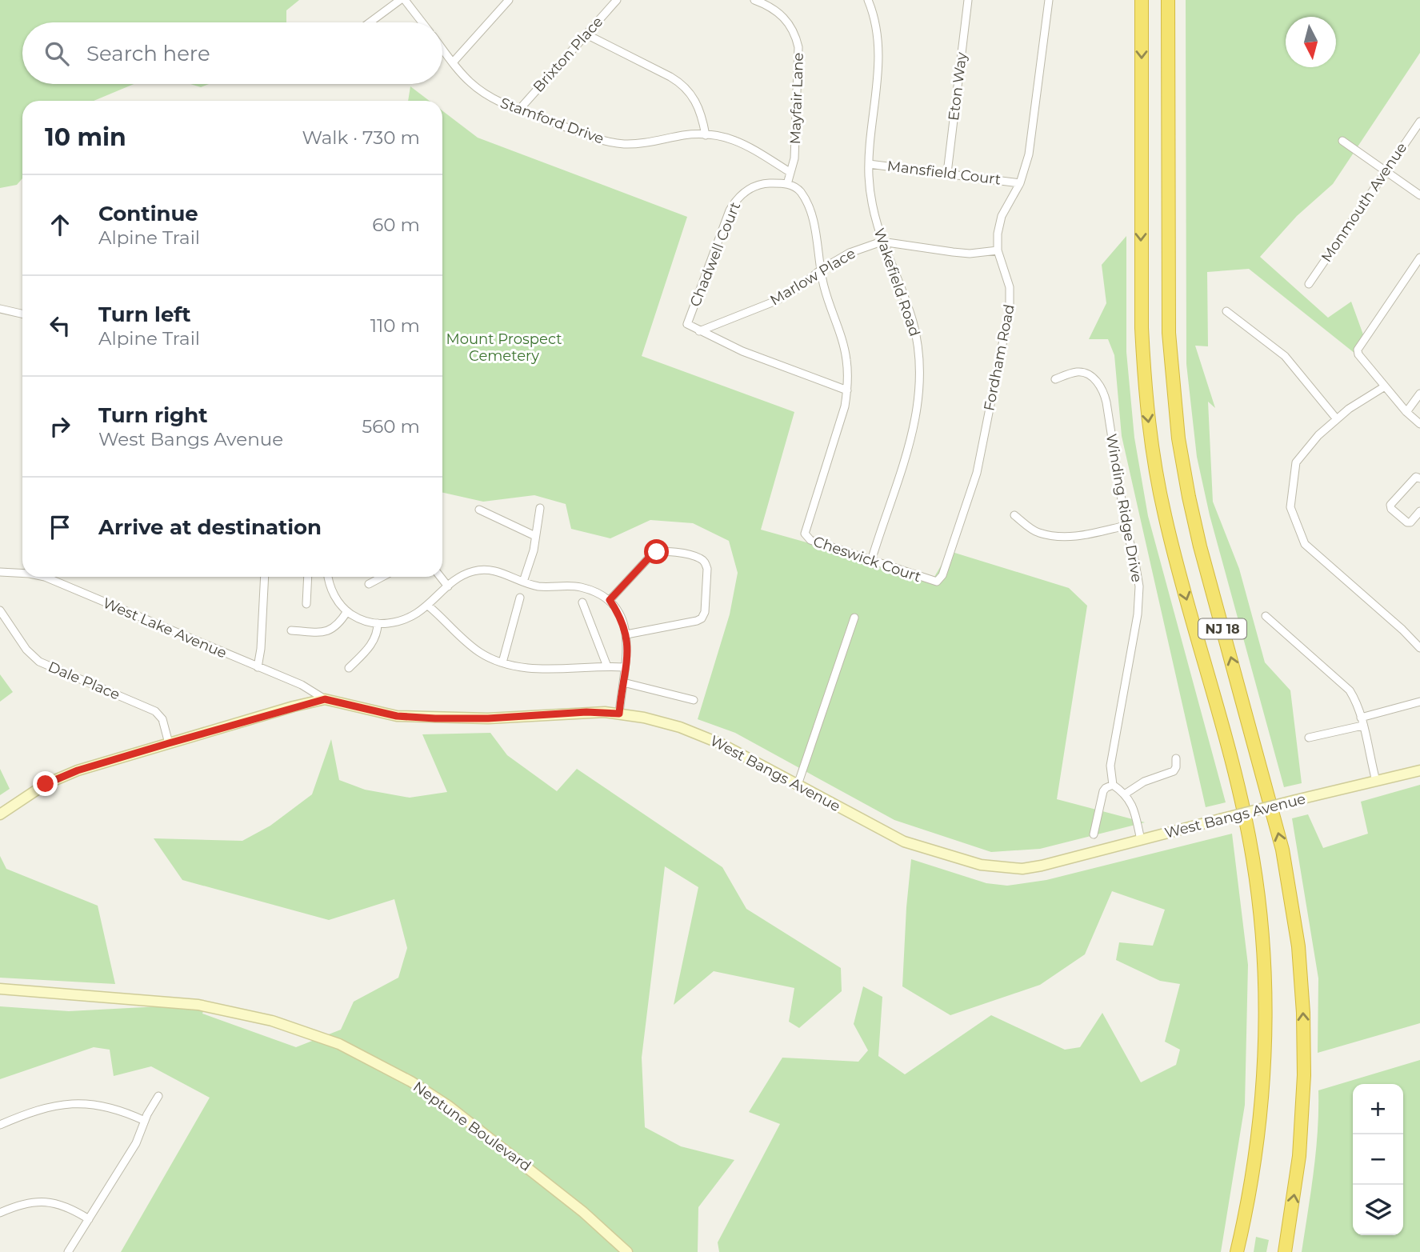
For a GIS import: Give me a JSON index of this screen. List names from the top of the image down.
{
  "streets": {
    "highway": ["NJ 18"],
    "street": [
      "Brixton Place",
      "Eton Way",
      "Mayfair Lane",
      "Stamford Drive",
      "Mansfield Court",
      "Monmouth Avenue",
      "Chadwell Court",
      "Marlow Place",
      "Wakefield Road",
      "Fordham Road",
      "Winding Ridge Drive",
      "Cheswick Court",
      "West Lake Avenue",
      "Dale Place",
      "West Bangs Avenue",
      "Neptune Boulevard"
    ]
  },
  "crossings": [
    ["Brixton Place", "Stamford Drive"],
    ["Eton Way", "Mansfield Court"],
    ["Mayfair Lane", "Stamford Drive"],
    ["Mayfair Lane", "Chadwell Court"],
    ["Mansfield Court", "Wakefield Road"],
    ["Mansfield Court", "Fordham Road"],
    ["Chadwell Court", "Marlow Place"],
    ["Marlow Place", "Wakefield Road"],
    ["Marlow Place", "Fordham Road"],
    ["Wakefield Road", "Cheswick Court"],
    ["Fordham Road", "Cheswick Court"],
    ["West Lake Avenue", "West Bangs Avenue"],
    ["Dale Place", "West Bangs Avenue"]
  ],
  "parks": ["Mount Prospect Cemetery"],
  "north": "bottom",
  "page": {
    "search": "Search here",
    "heading": ["10 min", "Walk · 730 m"],
    "list": [
      ["Continue", "Alpine Trail", "60 m"],
      ["Turn left", "Alpine Trail", "110 m"],
      ["Turn right", "West Bangs Avenue", "560 m"],
      "Arrive at destination"
    ],
    "map_buttons": ["+", "−"]
  }
}
